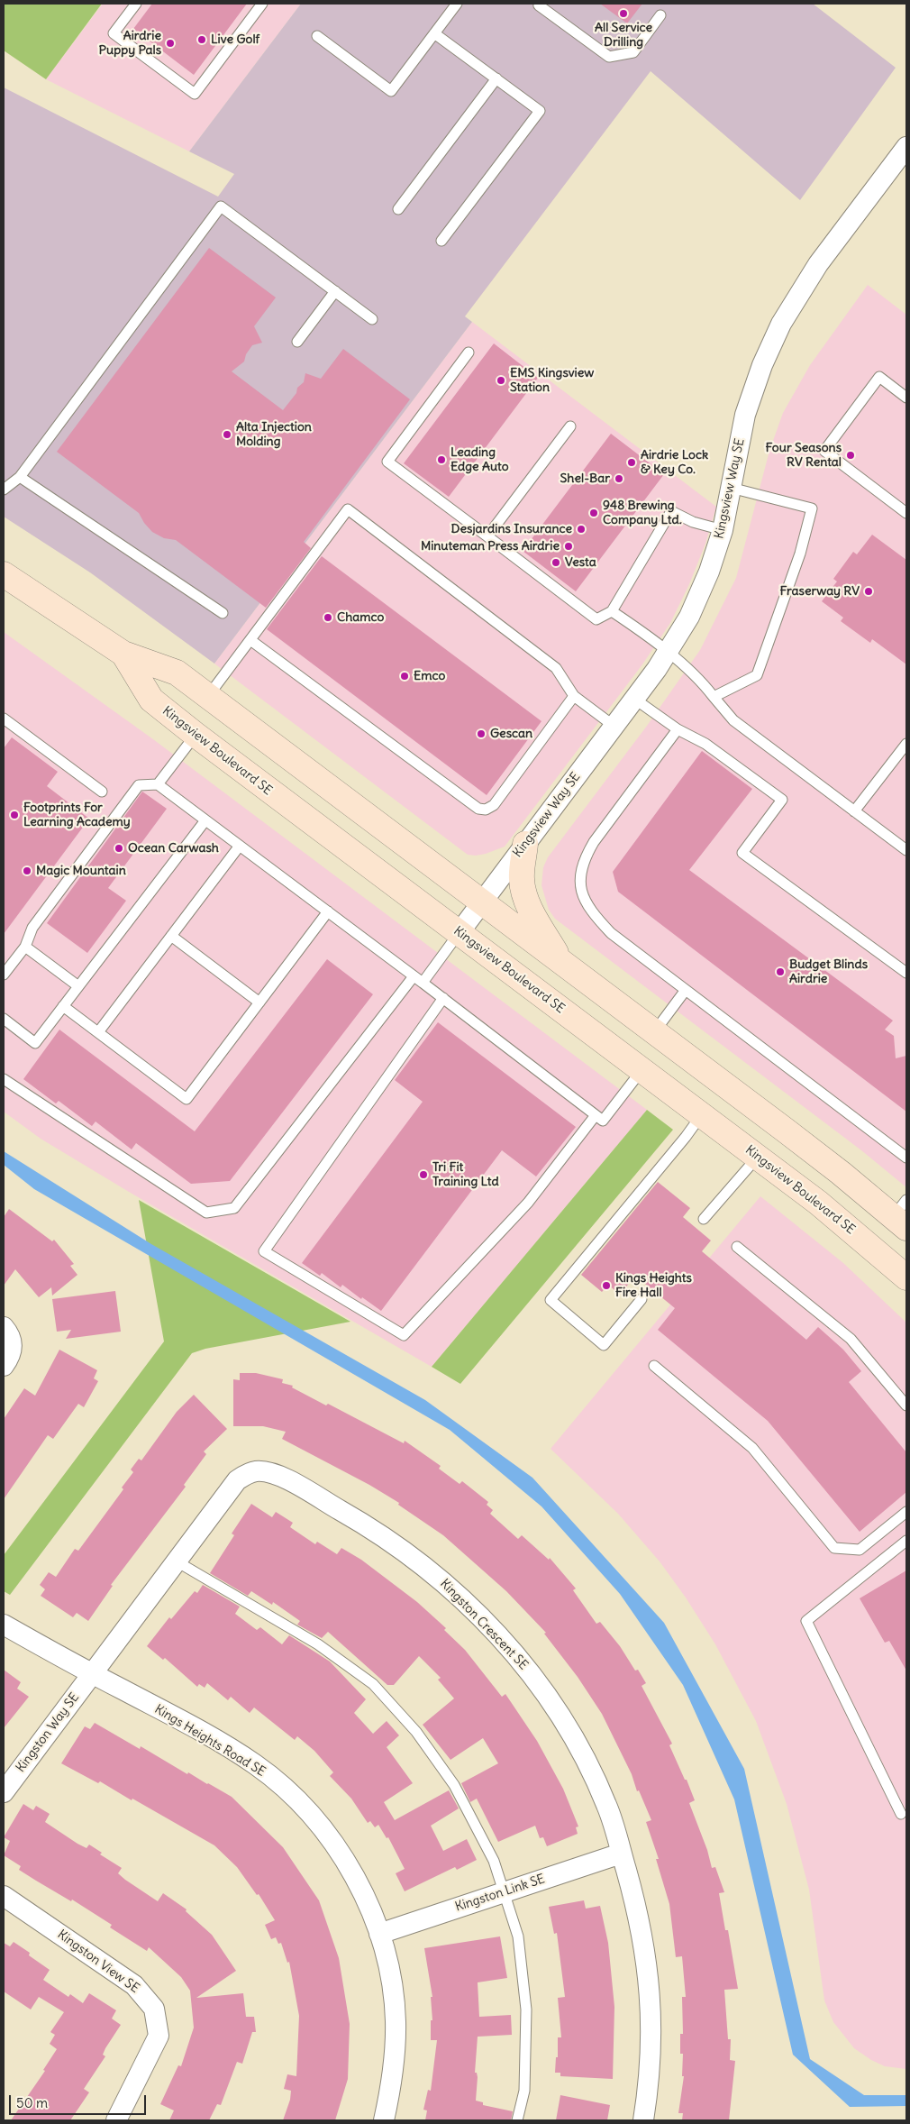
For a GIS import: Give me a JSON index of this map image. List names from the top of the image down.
{
  "streets": {
    "main road": ["Kingsview Boulevard SE"],
    "street": [
      "Kingsview Way SE",
      "Kingston Crescent SE",
      "Kingston Way SE",
      "Kings Heights Road SE",
      "Kingston Link SE",
      "Kingston View SE"
    ]
  },
  "crossings": [
    ["Kingsview Way SE", "Kingsview Boulevard SE"],
    ["Kingston Crescent SE", "Kingston Way SE"],
    ["Kingston Crescent SE", "Kings Heights Road SE"],
    ["Kingston Crescent SE", "Kingston Link SE"],
    ["Kingston Way SE", "Kings Heights Road SE"],
    ["Kings Heights Road SE", "Kingston Link SE"]
  ],
  "places": [
    "All Service Drilling",
    "Live Golf",
    "Airdrie Puppy Pals",
    "EMS Kingsview Station",
    "Alta Injection Molding",
    "Four Seasons RV Rental",
    "Leading Edge Auto",
    "Airdrie Lock & Key Co.",
    "Shel-Bar",
    "948 Brewing Company Ltd.",
    "Desjardins Insurance",
    "Minuteman Press Airdrie",
    "Vesta",
    "Fraserway RV",
    "Chamco",
    "Emco",
    "Gescan",
    "Footprints For Learning Academy",
    "Ocean Carwash",
    "Magic Mountain",
    "Budget Blinds Airdrie",
    "Tri Fit Training Ltd",
    "Kings Heights Fire Hall"
  ],
  "scale_bar": "50 m"
}
